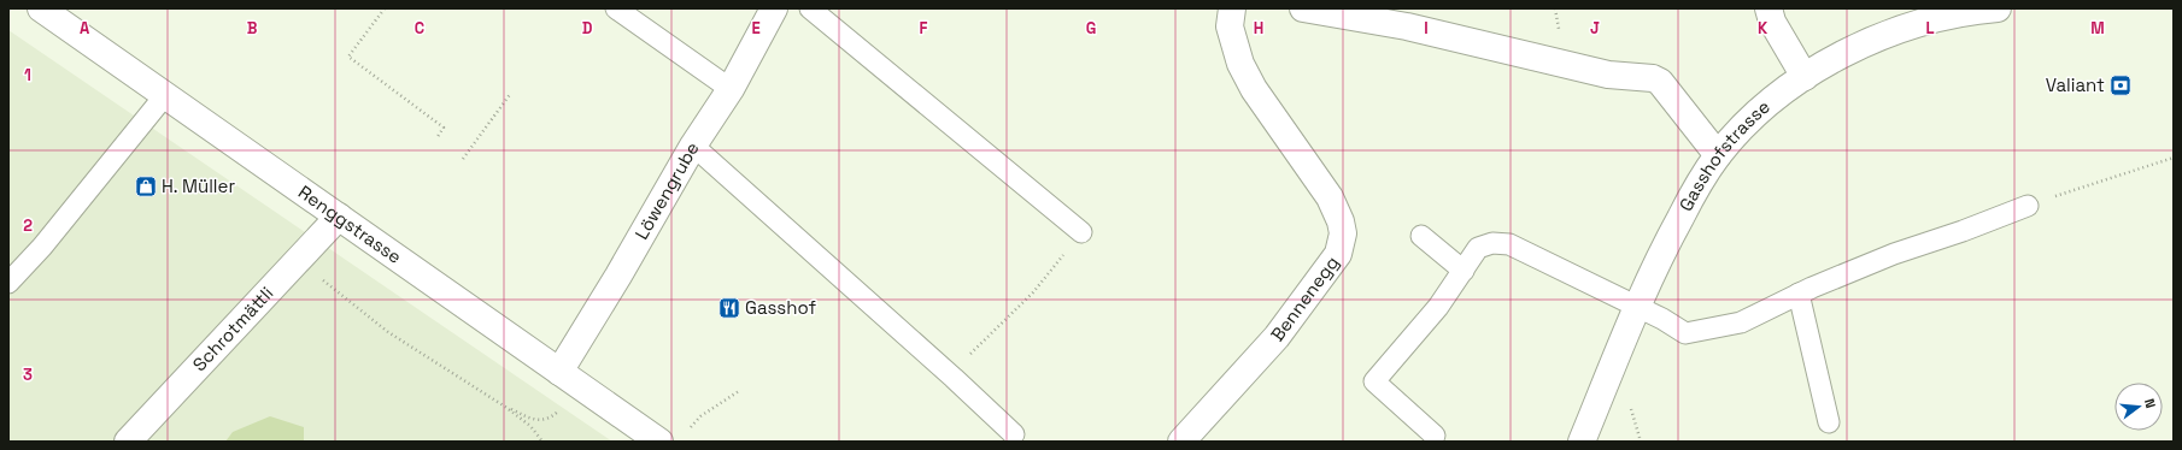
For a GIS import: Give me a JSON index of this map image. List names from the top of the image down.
{
  "streets": {
    "street": [
      "Gasshofstrasse",
      "Löwengrube",
      "Renggstrasse",
      "Bennenegg",
      "Schrotmättli"
    ]
  },
  "crossings": [
    ["Löwengrube", "Renggstrasse"],
    ["Renggstrasse", "Schrotmättli"]
  ],
  "places": {
    "bank": ["Valiant"],
    "shop": ["H. Müller"],
    "restaurant": ["Gasshof"]
  },
  "north": "right",
  "grid": {
    "columns": [
      "A",
      "B",
      "C",
      "D",
      "E",
      "F",
      "G",
      "H",
      "I",
      "J",
      "K",
      "L",
      "M"
    ],
    "rows": ["1", "2", "3"]
  }
}
